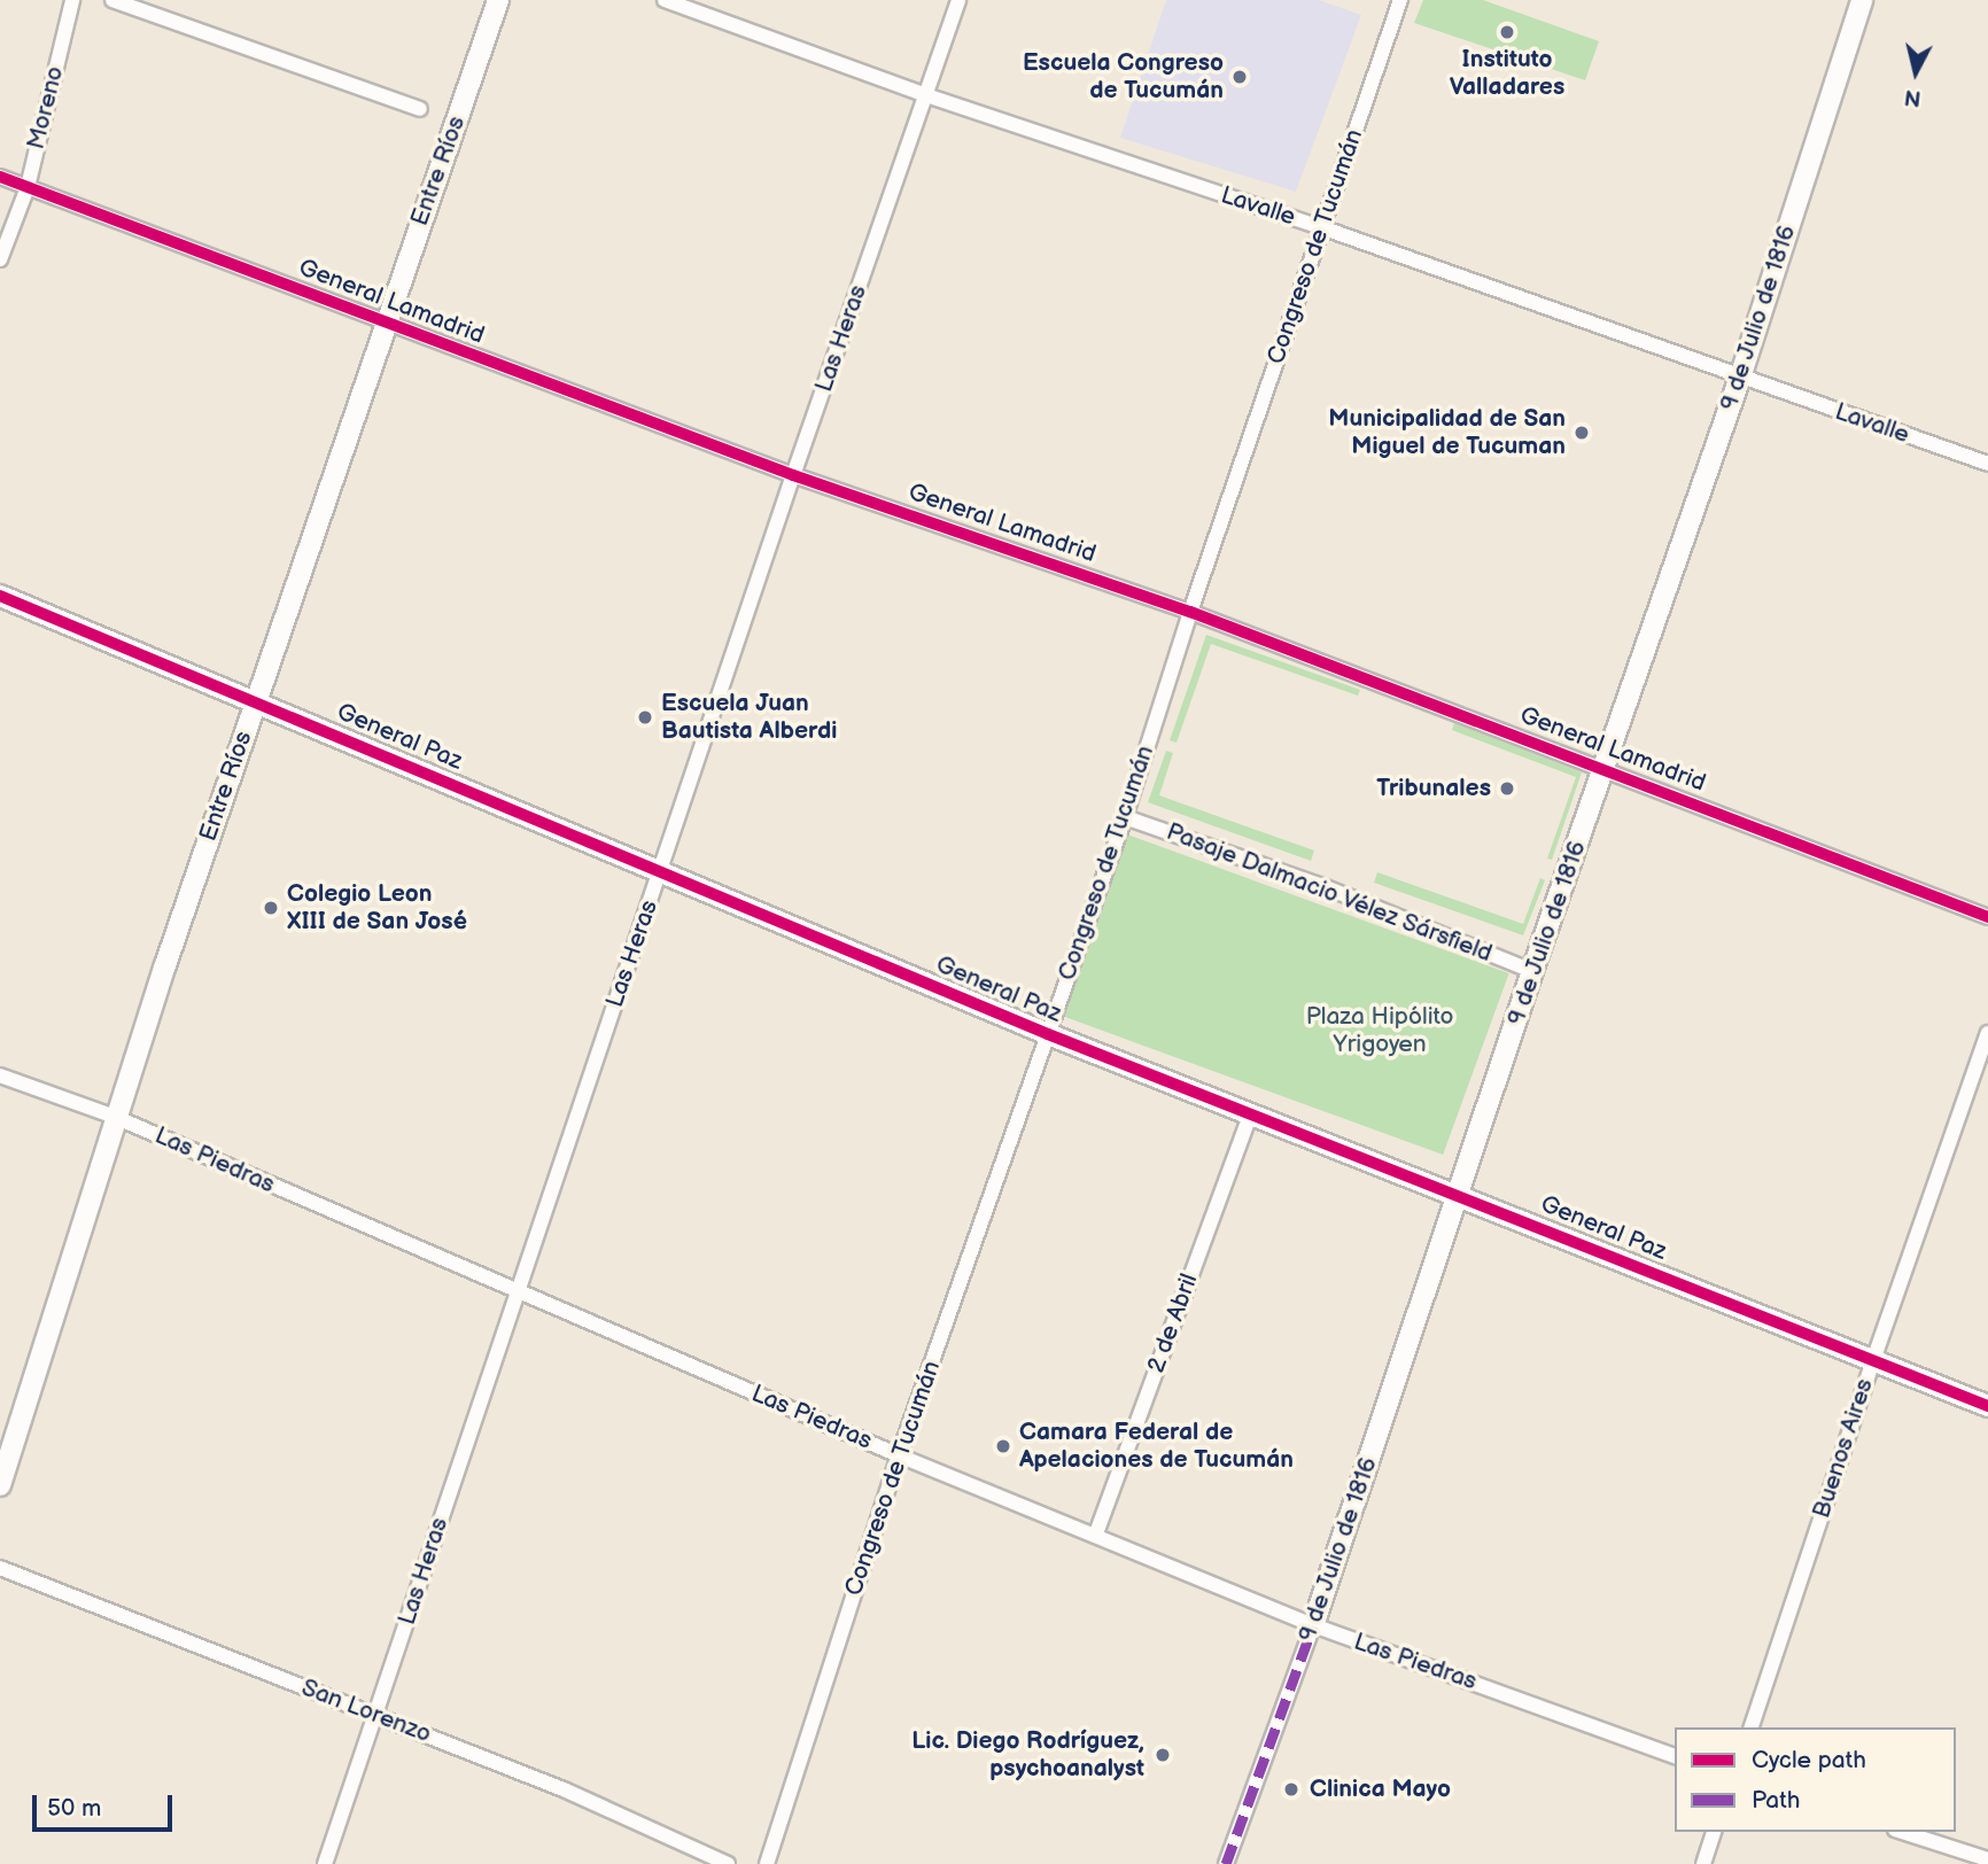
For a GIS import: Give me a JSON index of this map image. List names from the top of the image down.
{
  "streets": {
    "street": [
      "Moreno",
      "Entre Ríos",
      "Lavalle",
      "Congreso de Tucumán",
      "General Lamadrid",
      "9 de Julio de 1816",
      "Las Heras",
      "General Paz",
      "Pasaje Dalmacio Vélez Sársfield",
      "Las Piedras",
      "2 de Abril",
      "Buenos Aires",
      "San Lorenzo"
    ]
  },
  "crossings": [
    ["Moreno", "General Lamadrid"],
    ["Entre Ríos", "General Lamadrid"],
    ["Entre Ríos", "General Paz"],
    ["Entre Ríos", "Las Piedras"],
    ["Lavalle", "Congreso de Tucumán"],
    ["Lavalle", "9 de Julio de 1816"],
    ["Lavalle", "Las Heras"],
    ["Congreso de Tucumán", "General Lamadrid"],
    ["Congreso de Tucumán", "General Paz"],
    ["Congreso de Tucumán", "Pasaje Dalmacio Vélez Sársfield"],
    ["Congreso de Tucumán", "Las Piedras"],
    ["General Lamadrid", "9 de Julio de 1816"],
    ["General Lamadrid", "Las Heras"],
    ["9 de Julio de 1816", "General Paz"],
    ["9 de Julio de 1816", "Pasaje Dalmacio Vélez Sársfield"],
    ["9 de Julio de 1816", "Las Piedras"],
    ["Las Heras", "General Paz"],
    ["Las Heras", "Las Piedras"],
    ["Las Heras", "San Lorenzo"],
    ["General Paz", "2 de Abril"],
    ["General Paz", "Buenos Aires"],
    ["Las Piedras", "2 de Abril"]
  ],
  "parks": ["Plaza Hipólito Yrigoyen"],
  "places": [
    "Instituto Valladares",
    "Escuela Congreso de Tucumán",
    "Municipalidad de San Miguel de Tucuman",
    "Escuela Juan Bautista Alberdi",
    "Tribunales",
    "Colegio Leon XIII de San José",
    "Camara Federal de Apelaciones de Tucumán",
    "Lic. Diego Rodríguez, psychoanalyst",
    "Clinica Mayo"
  ],
  "legend": ["Cycle path", "Path"],
  "scale_bar": "50 m",
  "north": "bottom"
}
